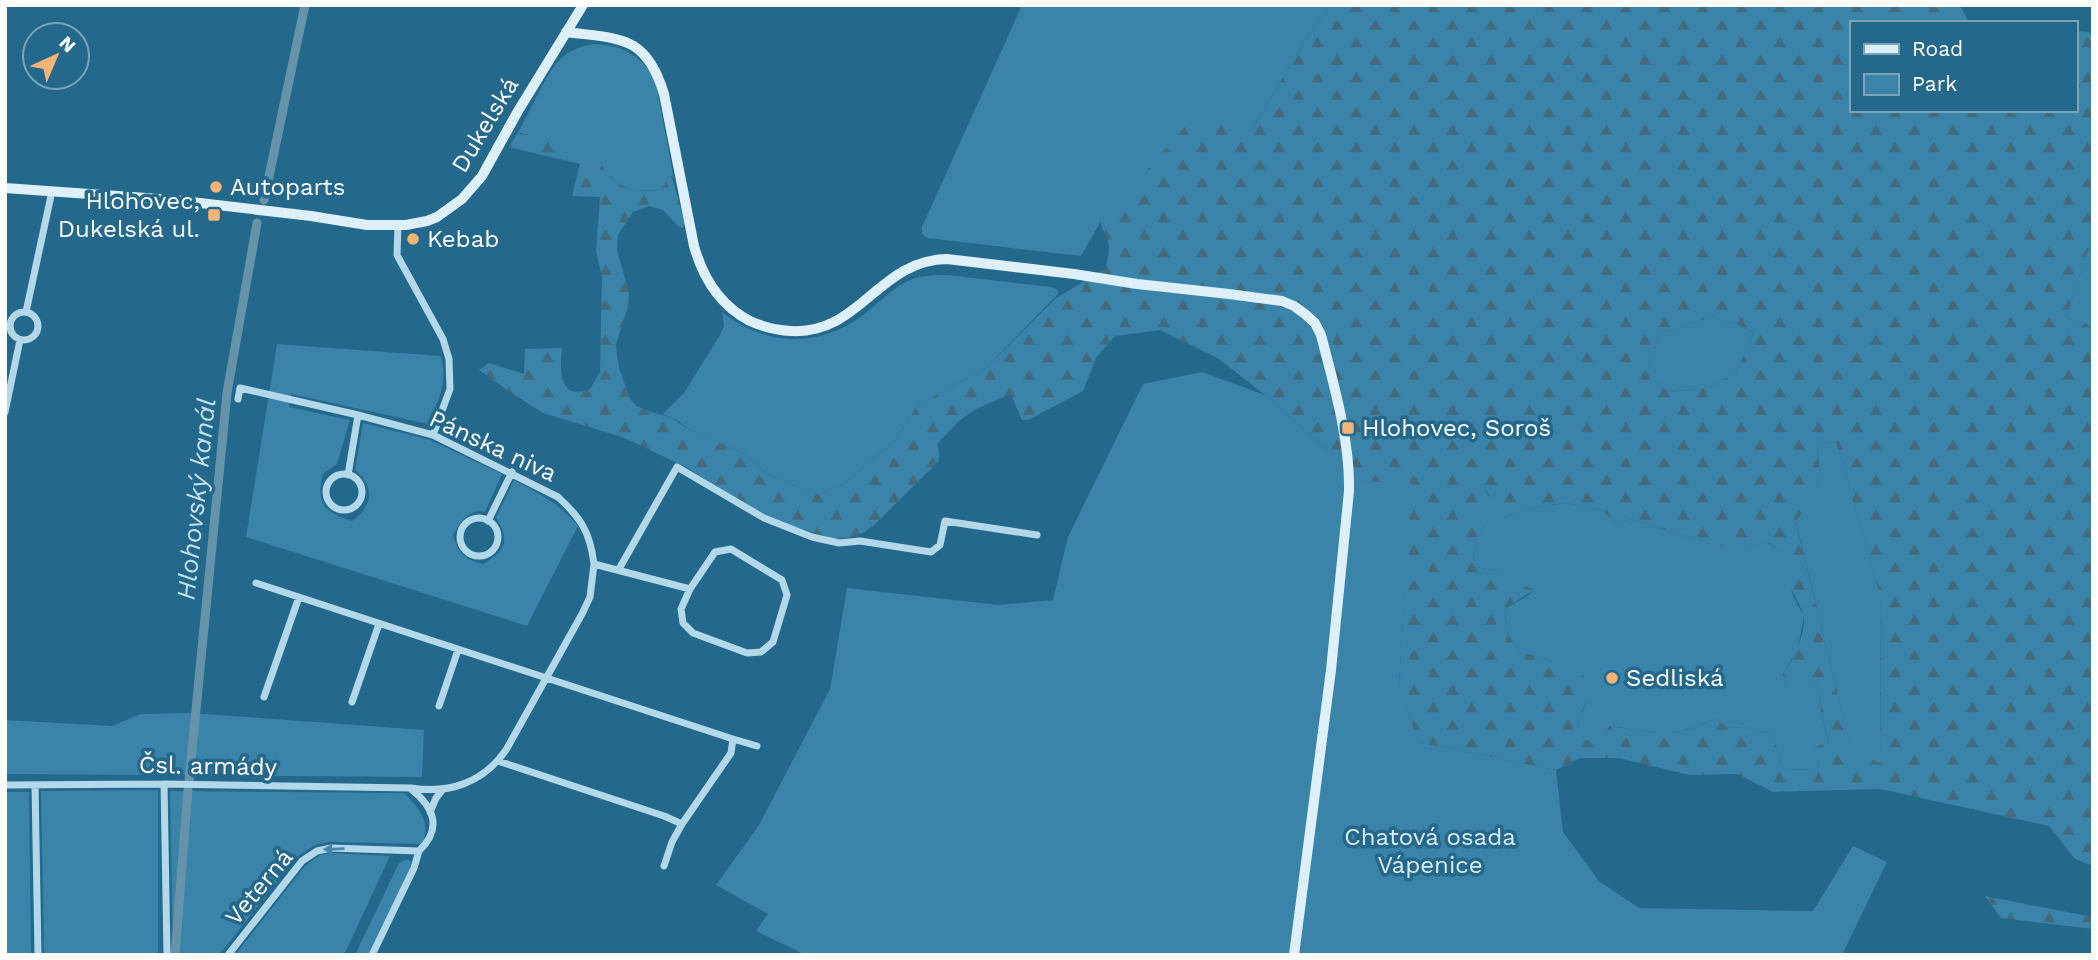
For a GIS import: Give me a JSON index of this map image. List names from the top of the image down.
{
  "streets": {
    "main road": ["Dukelská"],
    "street": ["Pánska niva", "Čsl. armády", "Veterná"]
  },
  "one_way": ["Veterná"],
  "water": ["Hlohovský kanál"],
  "parks": ["Chatová osada Vápenice"],
  "places": {
    "other": ["Autoparts", "Kebab", "Sedliská"],
    "transit": ["Hlohovec, Dukelská ul.", "Hlohovec, Soroš"]
  },
  "legend": ["Road", "Park"],
  "north": "top right"
}
